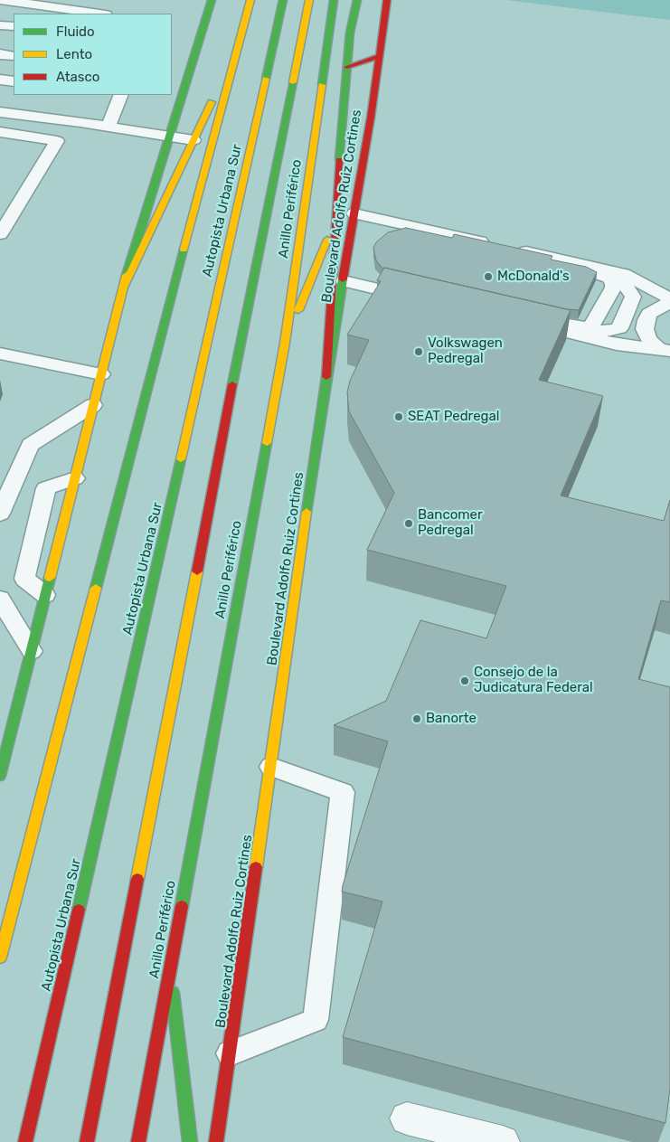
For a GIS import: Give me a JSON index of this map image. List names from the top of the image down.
{
  "streets": {
    "main road": ["Boulevard Adolfo Ruiz Cortines", "Anillo Periférico", "Autopista Urbana Sur"]
  },
  "places": [
    "McDonald's",
    "Volkswagen Pedregal",
    "SEAT Pedregal",
    "Bancomer Pedregal",
    "Consejo de la Judicatura Federal",
    "Banorte"
  ],
  "legend": ["Fluido", "Lento", "Atasco"]
}
